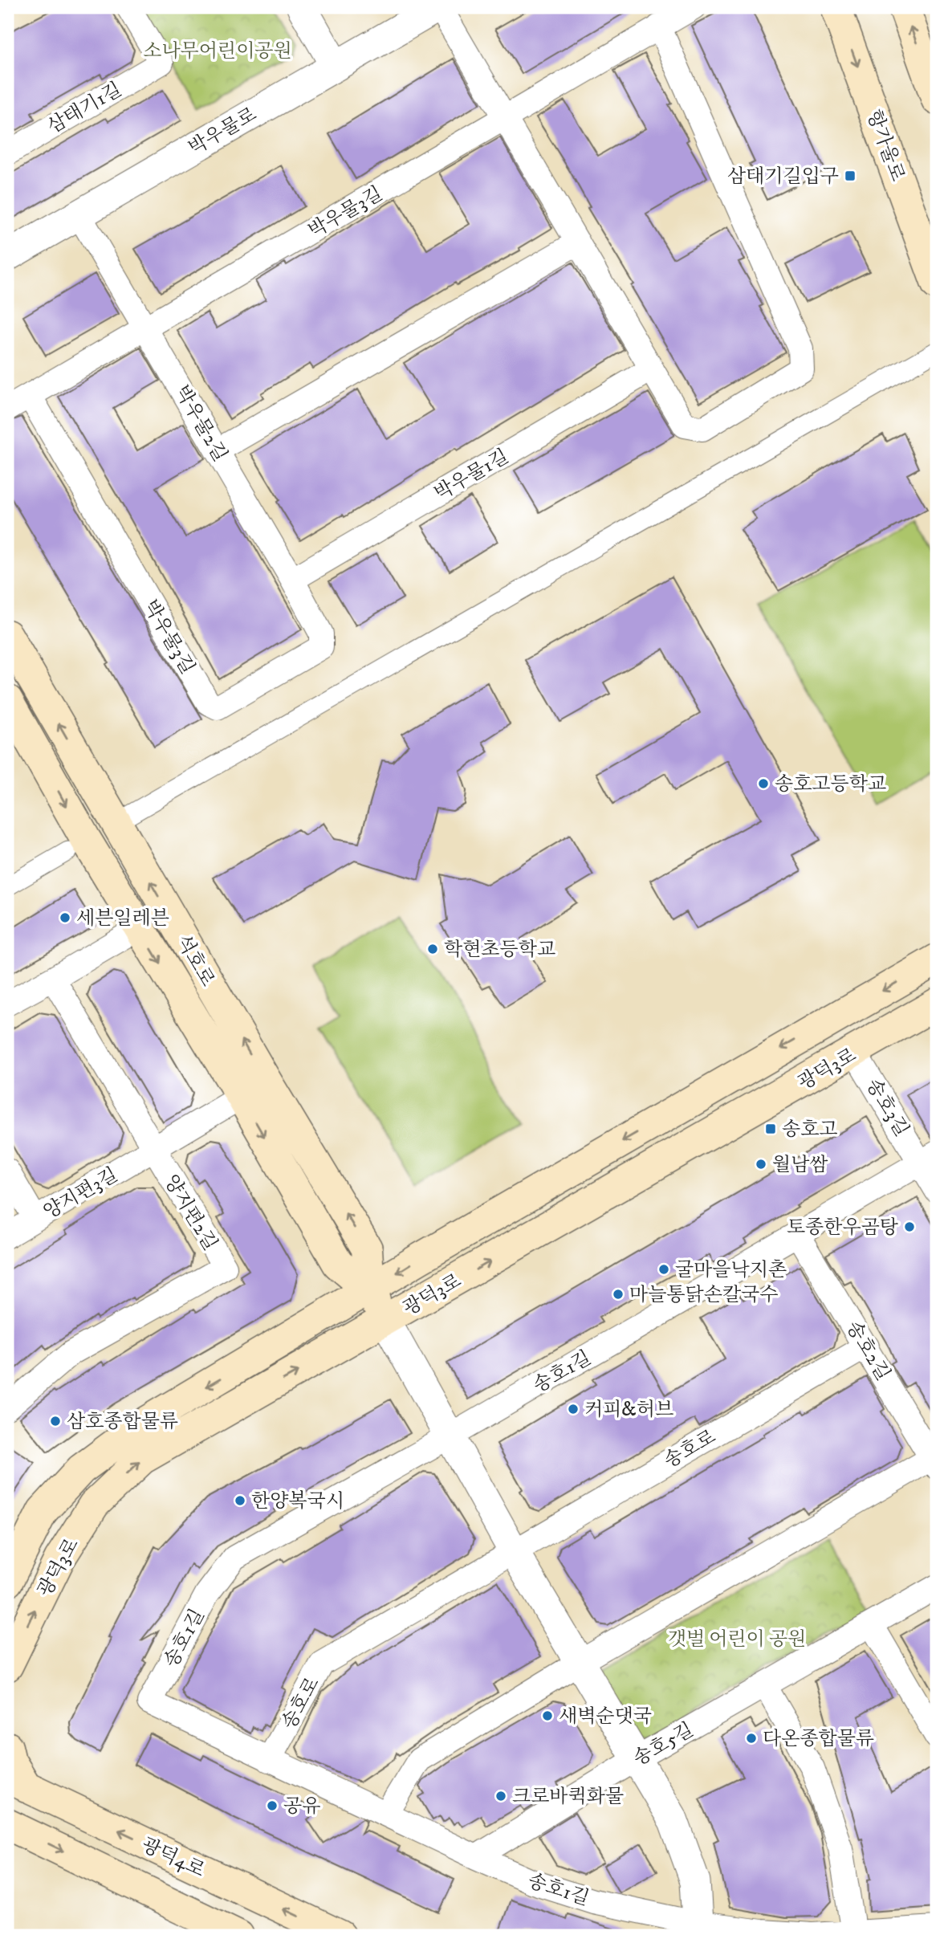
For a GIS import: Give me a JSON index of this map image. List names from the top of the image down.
{
  "streets": {
    "main road": [
      "항가울로",
      "석호로",
      "광덕3로",
      "광덕4로"
    ],
    "street": [
      "삼태기1길",
      "박우물로",
      "박우물3길",
      "박우물2길",
      "박우물1길",
      "송호3길",
      "양지편3길",
      "양지편2길",
      "송호2길",
      "송호1길",
      "송호로",
      "송호5길"
    ]
  },
  "crossings": [
    ["박우물로", "박우물2길"],
    ["박우물3길", "박우물2길"],
    ["박우물2길", "박우물1길"],
    ["석호로", "광덕3로"],
    ["석호로", "양지편3길"],
    ["광덕3로", "송호3길"],
    ["송호3길", "송호1길"],
    ["양지편3길", "양지편2길"],
    ["송호2길", "송호1길"],
    ["송호2길", "송호로"],
    ["송호1길", "송호로"],
    ["송호1길", "송호5길"]
  ],
  "parks": ["소나무어린이공원", "갯벌 어린이 공원"],
  "places": {
    "transit": ["삼태기길입구", "송호고"],
    "other": [
      "송호고등학교",
      "세븐일레븐",
      "학현초등학교",
      "월남쌈",
      "토종한우곰탕",
      "굴마을낙지촌",
      "마늘통닭손칼국수",
      "커피&허브",
      "삼호종합물류",
      "한양복국시",
      "새벽순댓국",
      "다온종합물류",
      "크로바퀵화물",
      "공유"
    ]
  }
}
